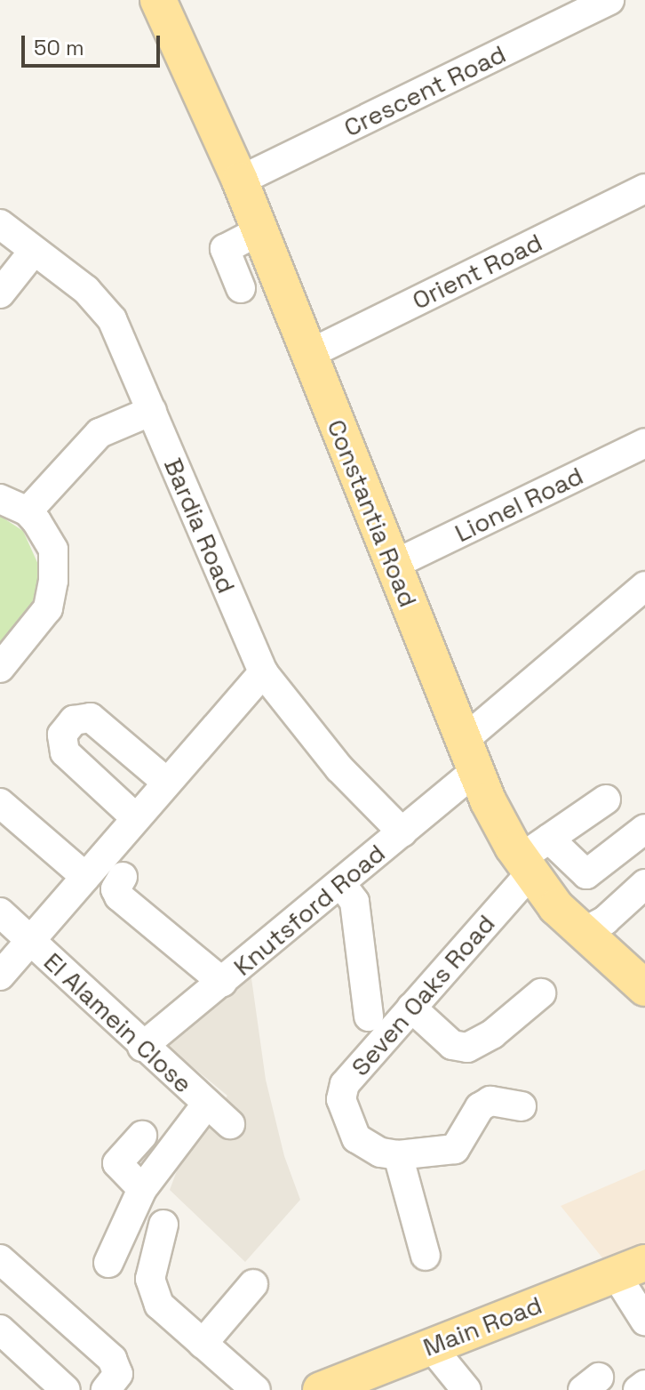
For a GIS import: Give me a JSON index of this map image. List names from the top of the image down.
{
  "streets": {
    "main road": ["Constantia Road", "Main Road"],
    "street": [
      "Crescent Road",
      "Orient Road",
      "Lionel Road",
      "Bardia Road",
      "Knutsford Road",
      "Seven Oaks Road",
      "El Alamein Close"
    ]
  },
  "crossings": [
    ["Crescent Road", "Constantia Road"],
    ["Orient Road", "Constantia Road"],
    ["Lionel Road", "Constantia Road"],
    ["Constantia Road", "Knutsford Road"],
    ["Constantia Road", "Seven Oaks Road"],
    ["Bardia Road", "Knutsford Road"],
    ["Knutsford Road", "El Alamein Close"]
  ],
  "scale_bar": "50 m"
}
